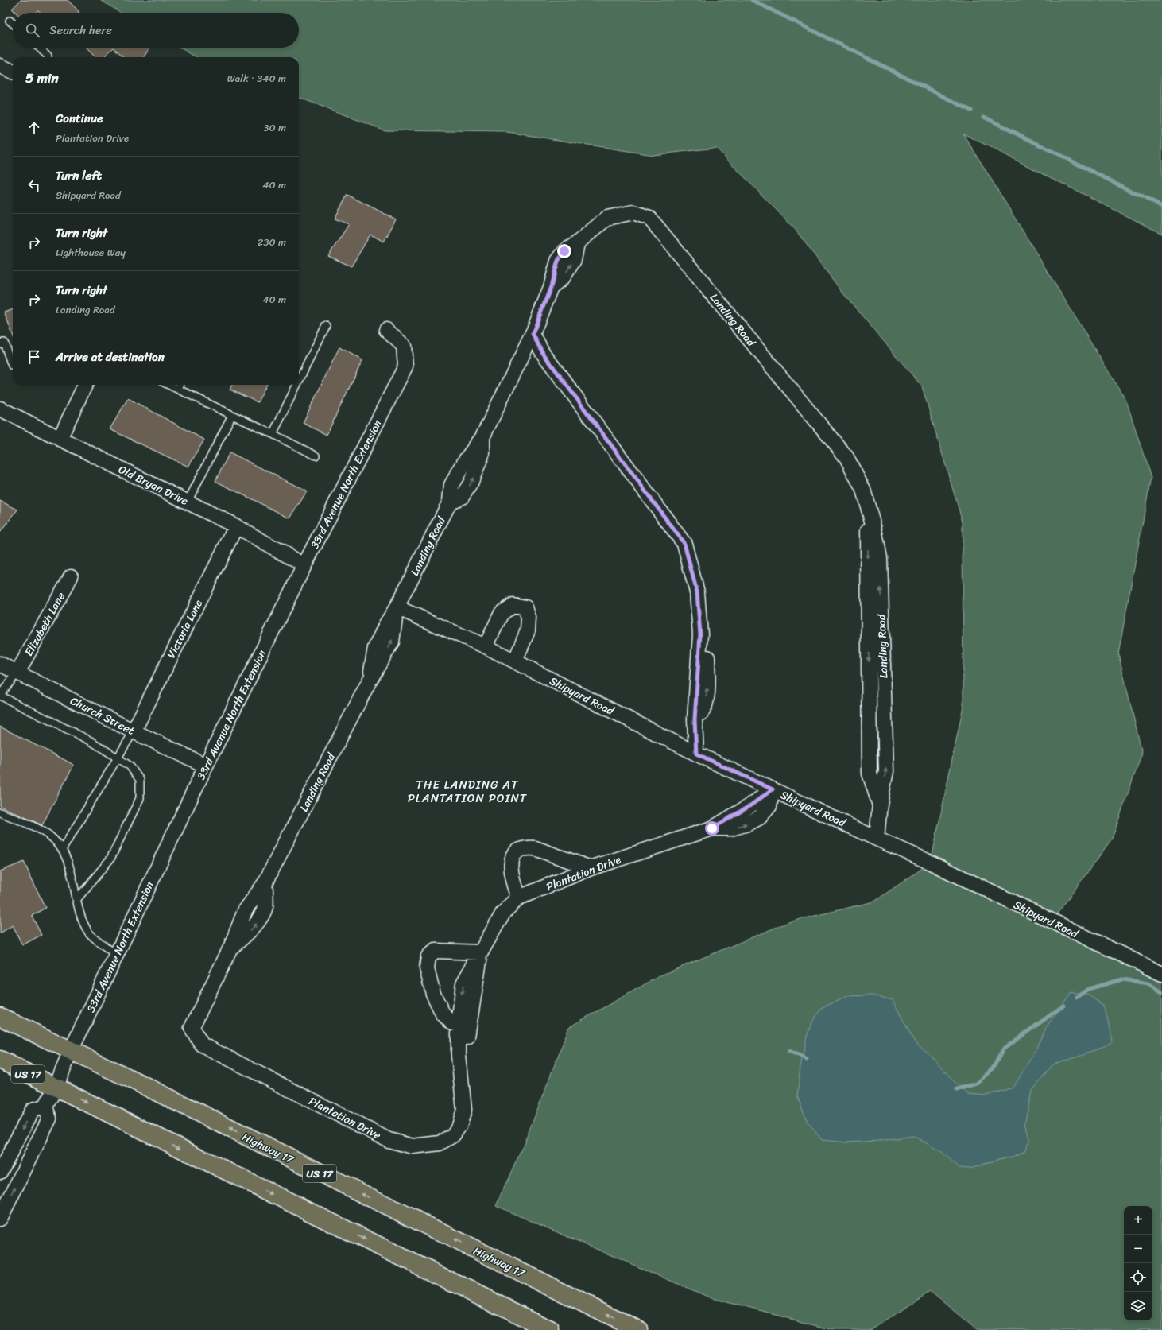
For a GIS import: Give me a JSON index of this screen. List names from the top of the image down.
{
  "streets": {
    "highway": ["US 17", "Highway 17"],
    "street": [
      "Landing Road",
      "33rd Avenue North Extension",
      "Old Bryan Drive",
      "Elizabeth Lane",
      "Victoria Lane",
      "Shipyard Road",
      "Church Street",
      "Plantation Drive"
    ]
  },
  "crossings": [
    ["Landing Road", "Shipyard Road"],
    ["Landing Road", "Plantation Drive"],
    ["33rd Avenue North Extension", "Old Bryan Drive"],
    ["33rd Avenue North Extension", "Church Street"],
    ["33rd Avenue North Extension", "US 17"],
    ["33rd Avenue North Extension", "Highway 17"],
    ["Old Bryan Drive", "Victoria Lane"],
    ["Elizabeth Lane", "Church Street"],
    ["Victoria Lane", "Church Street"],
    ["Shipyard Road", "Plantation Drive"]
  ],
  "districts": ["THE LANDING AT PLANTATION POINT"],
  "page": {
    "search": "Search here",
    "heading": ["5 min", "Walk · 340 m"],
    "list": [
      ["Continue", "Plantation Drive", "30 m"],
      ["Turn left", "Shipyard Road", "40 m"],
      ["Turn right", "Lighthouse Way", "230 m"],
      ["Turn right", "Landing Road", "40 m"],
      "Arrive at destination"
    ],
    "map_buttons": ["+", "−"]
  }
}
